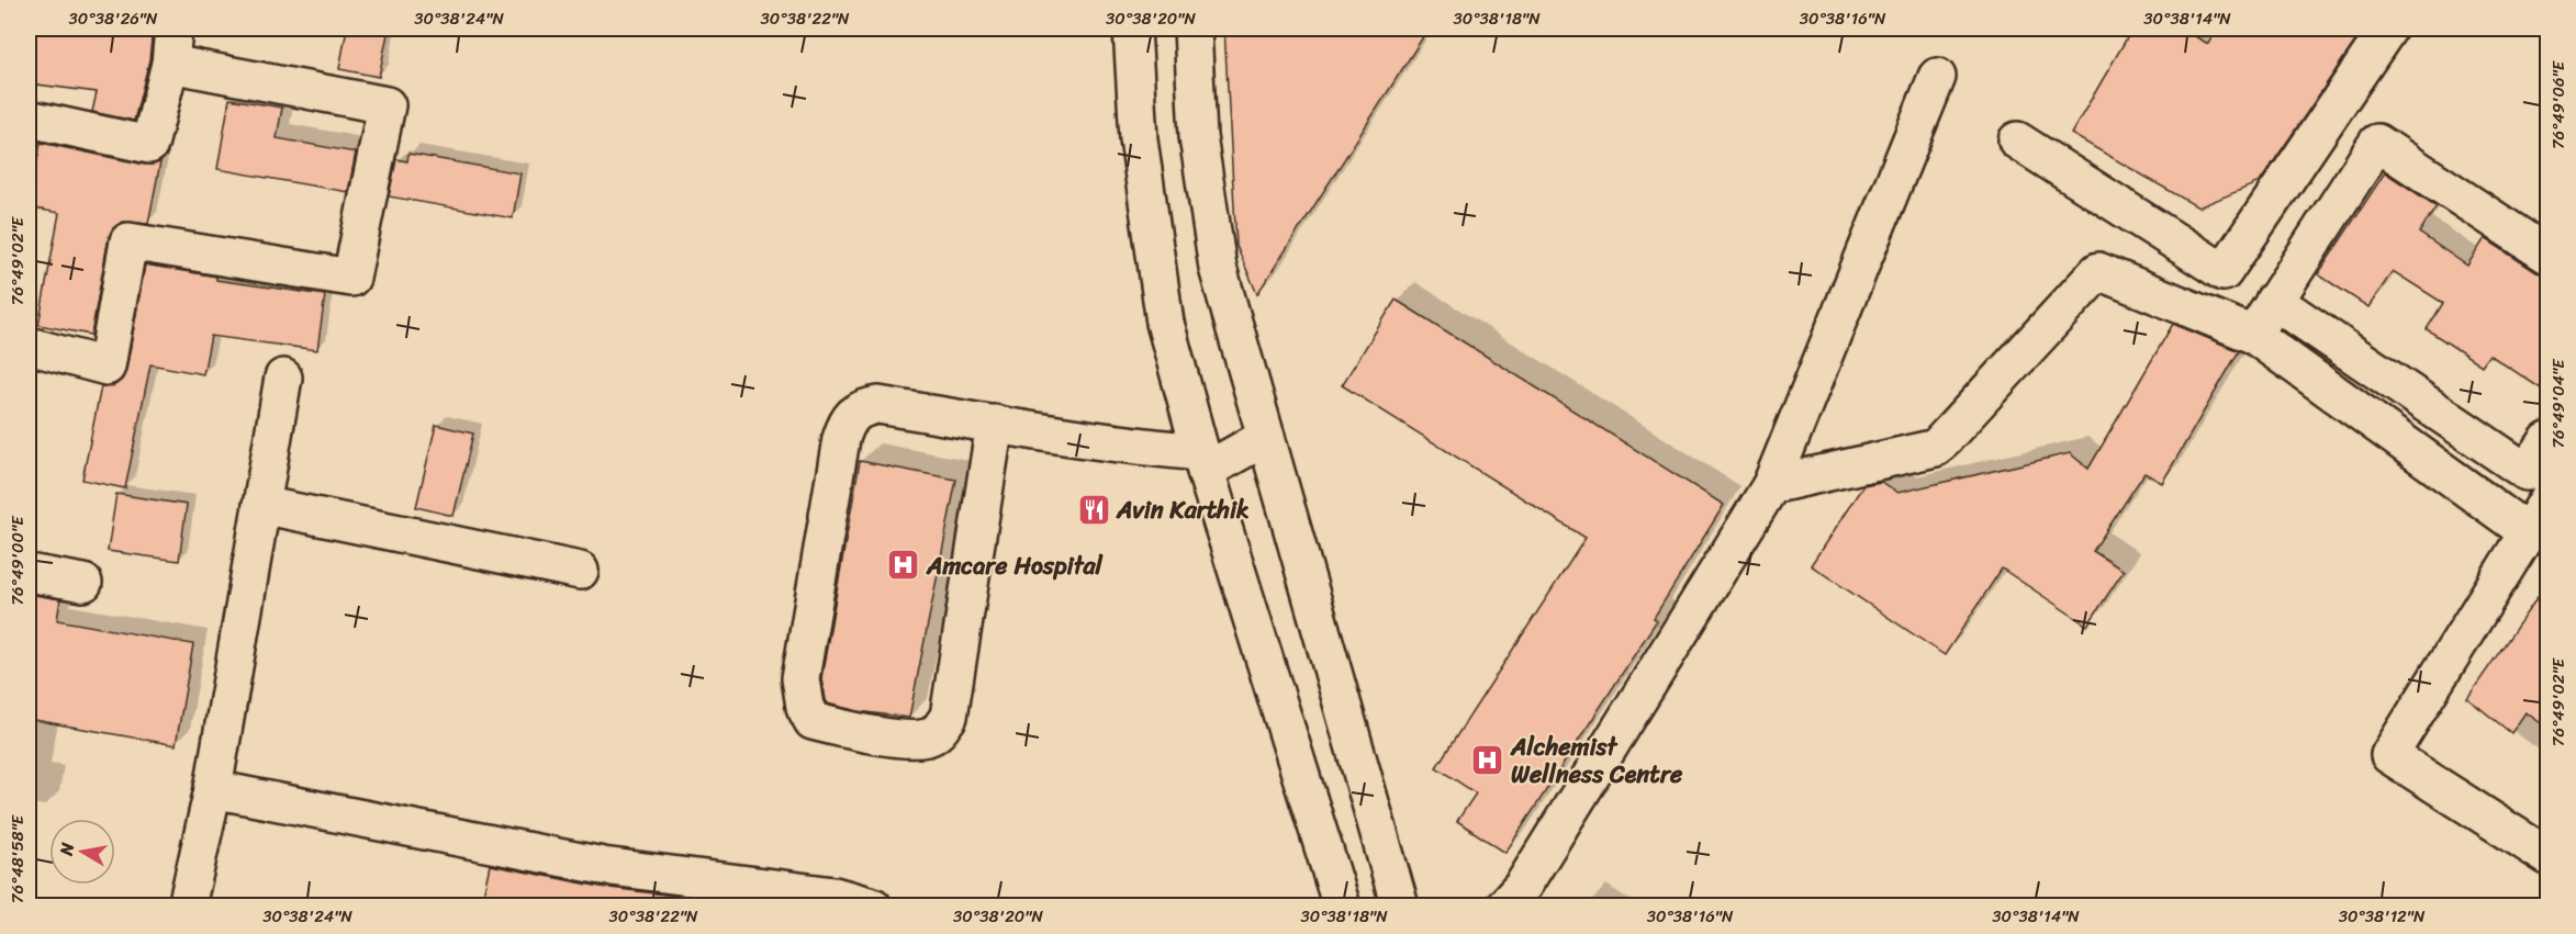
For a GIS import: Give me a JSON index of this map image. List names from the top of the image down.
{
  "places": {
    "restaurant": ["Avin Karthik"],
    "hospital": ["Amcare Hospital", "Alchemist Wellness Centre"]
  },
  "north": "left",
  "coordinates": [
    "30°38'26\"N",
    "30°38'24\"N",
    "30°38'22\"N",
    "30°38'20\"N",
    "30°38'18\"N",
    "30°38'16\"N",
    "30°38'14\"N",
    "76°49'06\"E",
    "76°49'02\"E",
    "76°49'04\"E",
    "76°49'00\"E",
    "76°48'58\"E",
    "30°38'12\"N"
  ]
}
